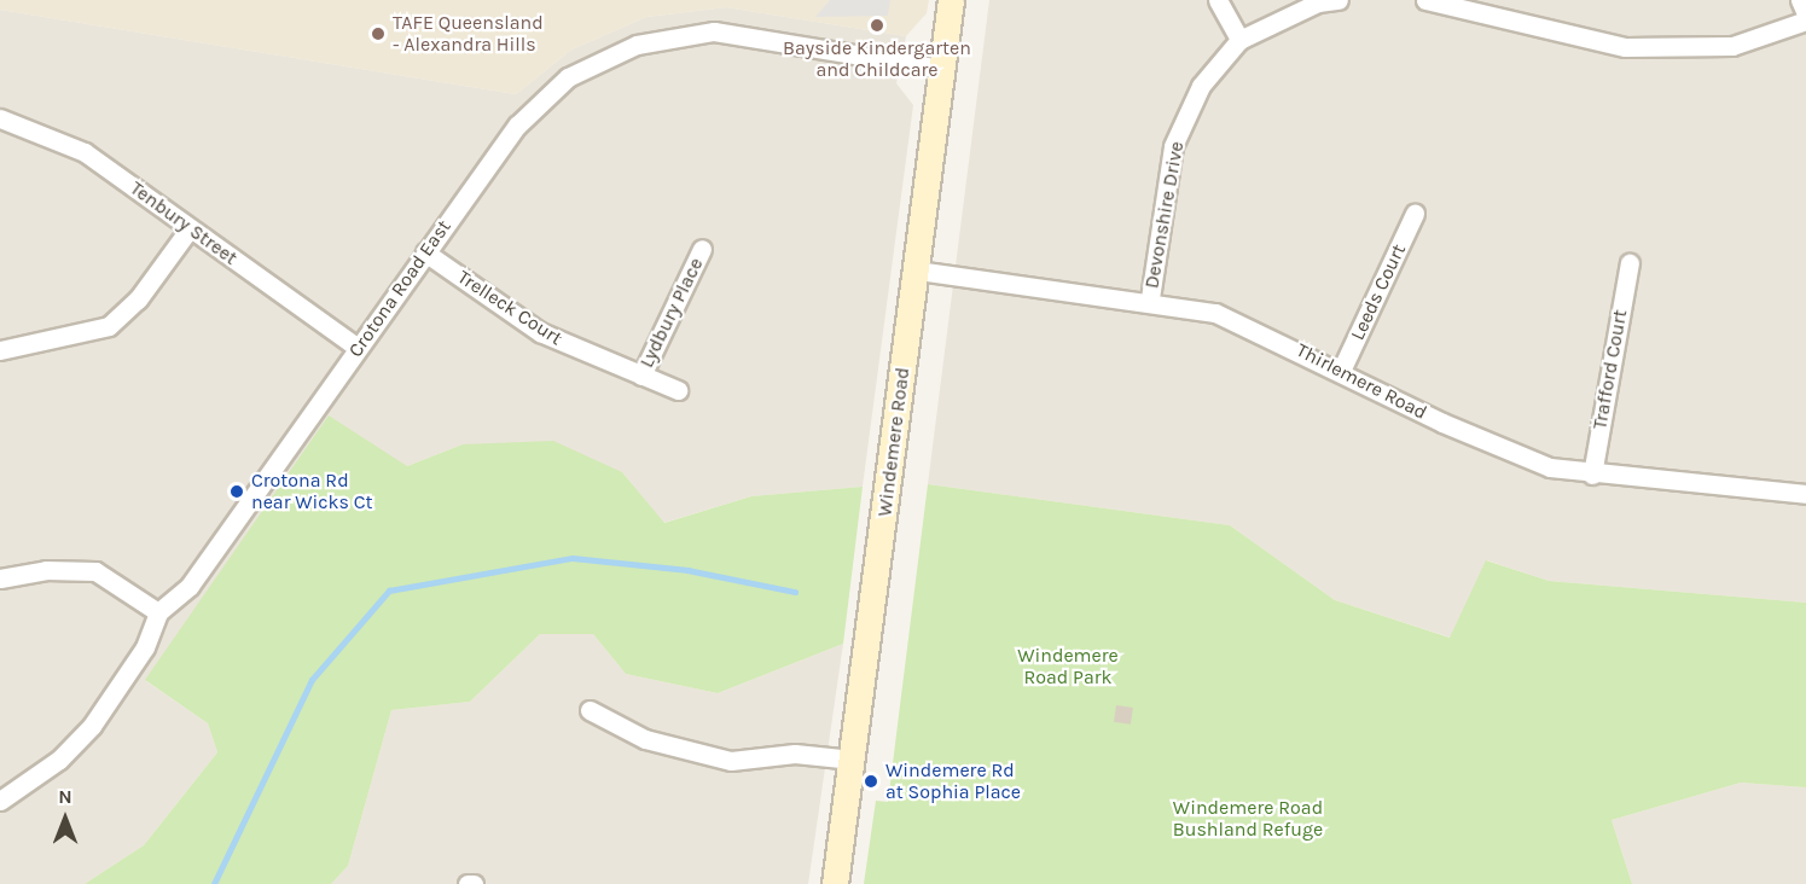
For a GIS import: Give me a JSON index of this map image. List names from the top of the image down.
{
  "streets": {
    "main road": ["Windemere Road"],
    "street": [
      "Devonshire Drive",
      "Tenbury Street",
      "Crotona Road East",
      "Leeds Court",
      "Trelleck Court",
      "Lydbury Place",
      "Trafford Court",
      "Thirlemere Road"
    ]
  },
  "crossings": [
    ["Devonshire Drive", "Thirlemere Road"],
    ["Tenbury Street", "Crotona Road East"],
    ["Crotona Road East", "Trelleck Court"],
    ["Crotona Road East", "Windemere Road"],
    ["Leeds Court", "Thirlemere Road"],
    ["Trelleck Court", "Lydbury Place"],
    ["Trafford Court", "Thirlemere Road"],
    ["Thirlemere Road", "Windemere Road"]
  ],
  "parks": ["Windemere Road Park", "Windemere Road Bushland Refuge"],
  "places": [
    "Bayside Kindergarten and Childcare",
    "TAFE Queensland - Alexandra Hills",
    "Crotona Rd near Wicks Ct",
    "Windemere Rd at Sophia Place"
  ],
  "north": "top"
}
